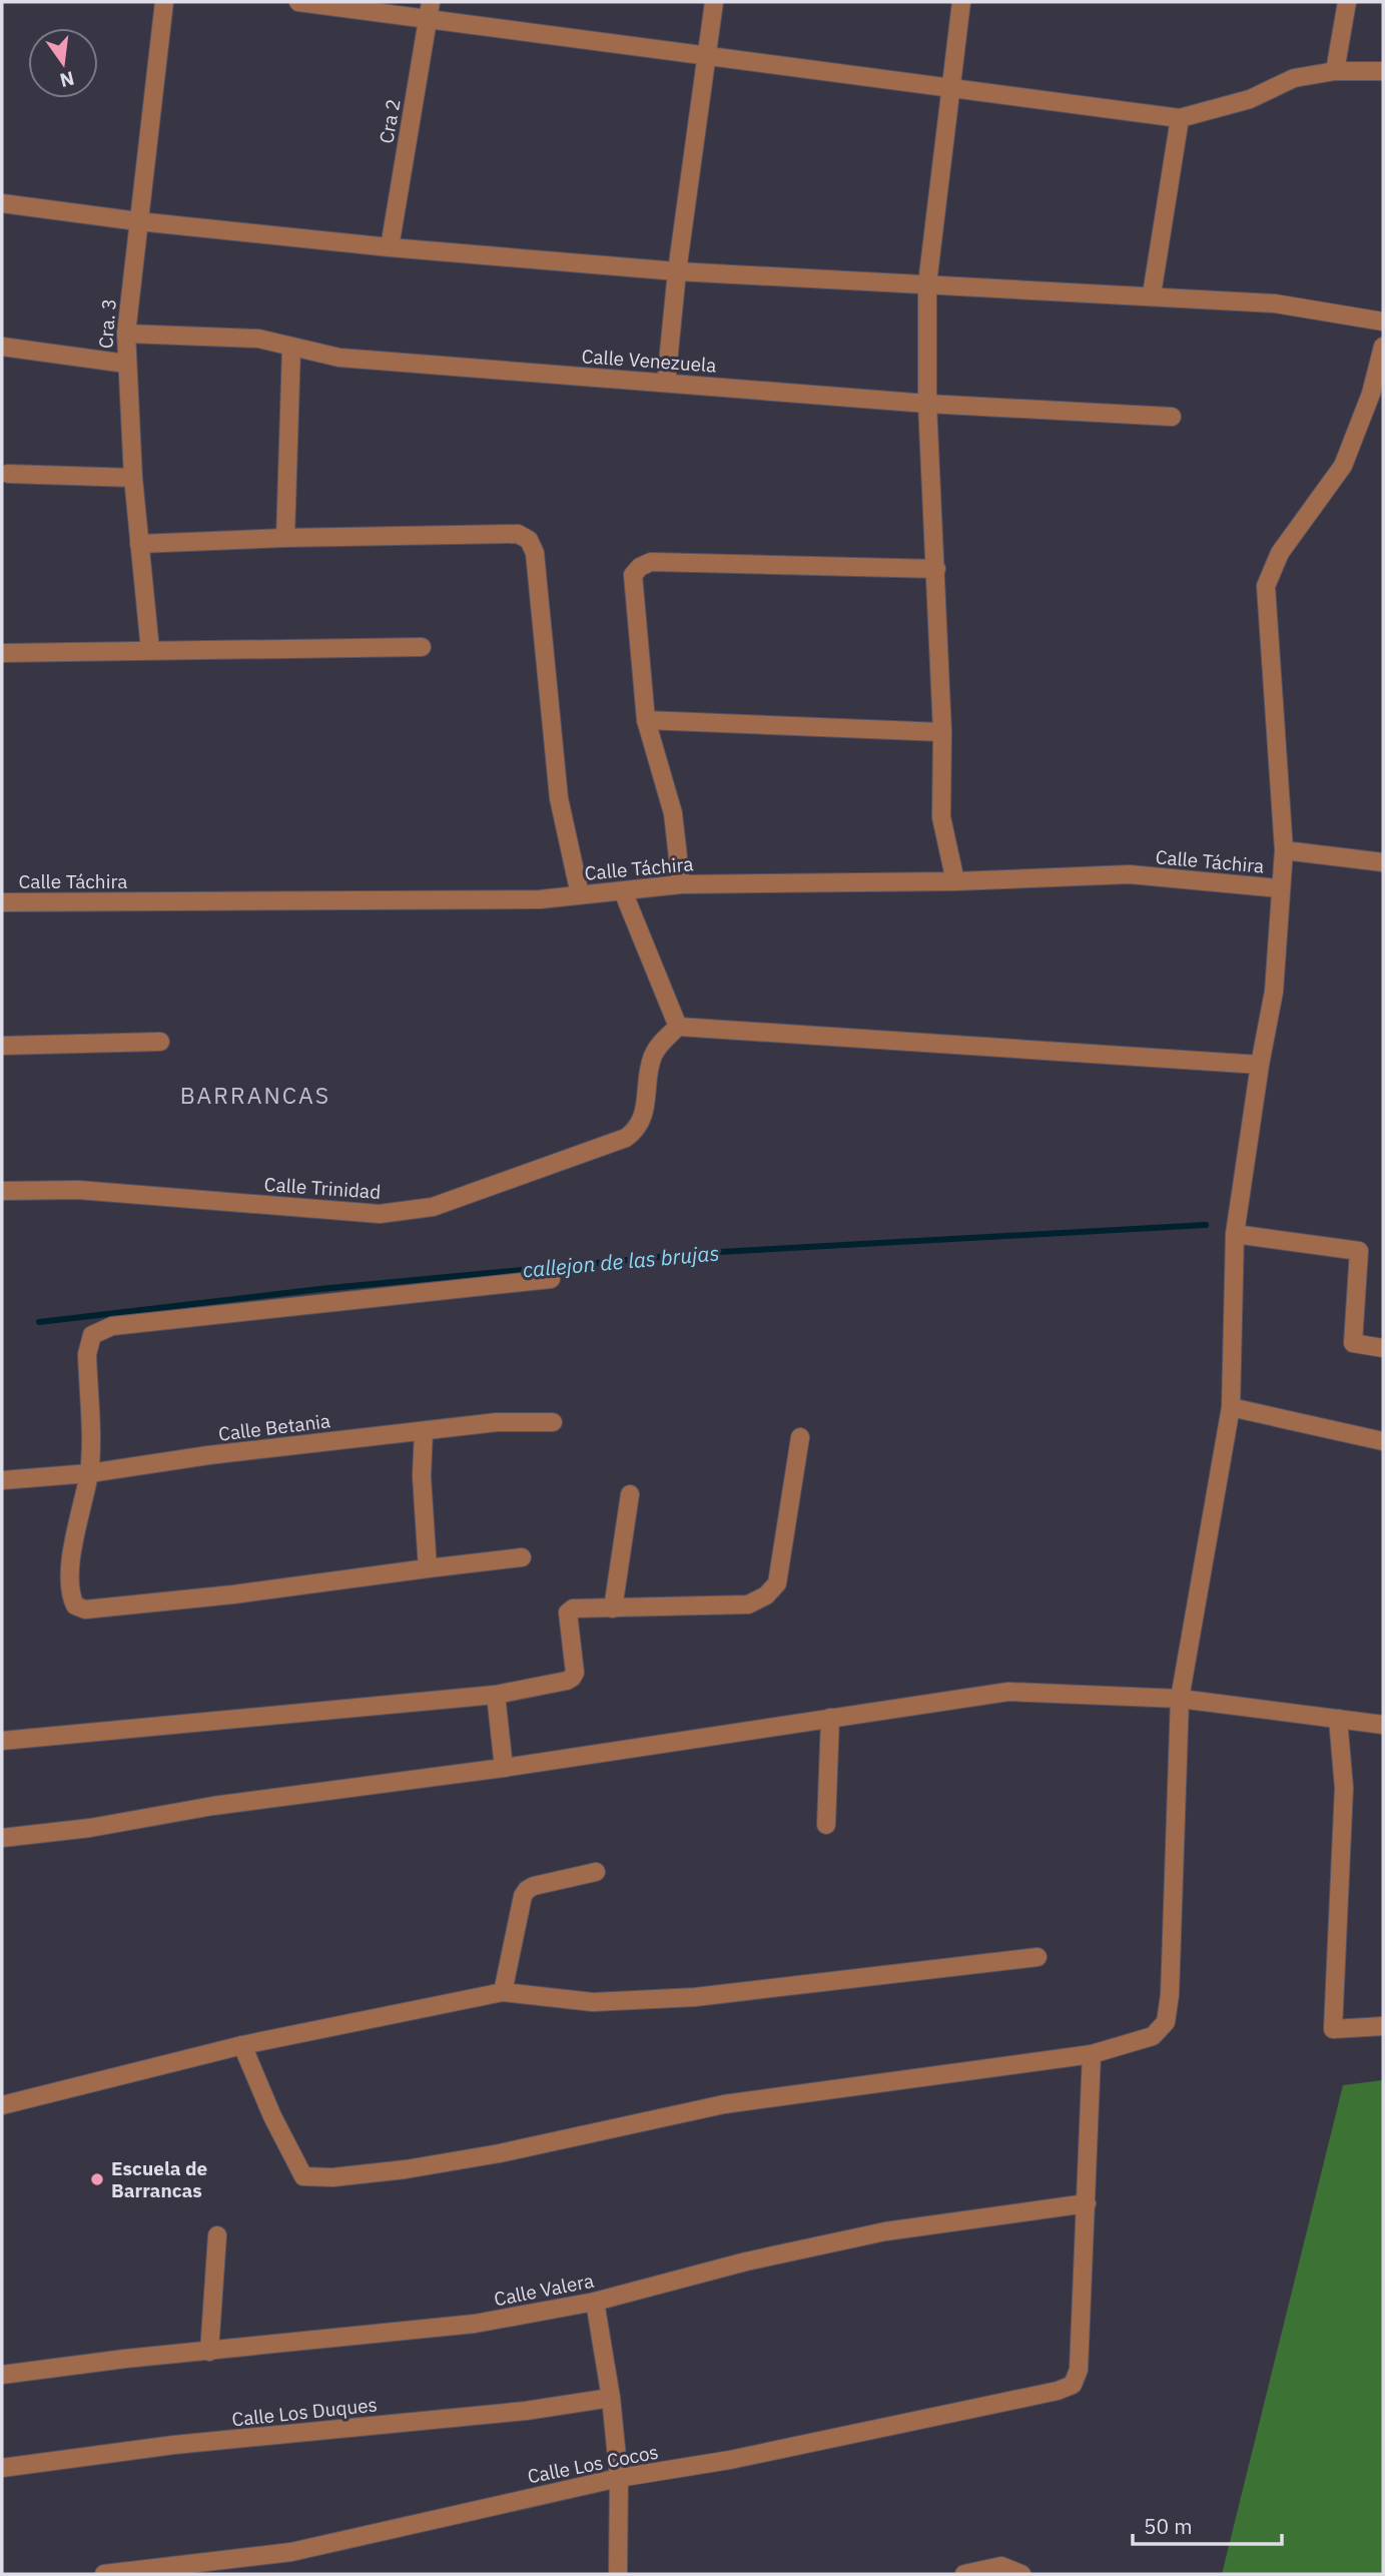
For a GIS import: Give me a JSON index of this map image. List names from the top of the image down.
{
  "streets": {
    "street": [
      "Cra 2",
      "Cra. 3",
      "Calle Venezuela",
      "Calle Táchira",
      "Calle Trinidad",
      "Calle Betania",
      "Calle Valera",
      "Calle Los Duques",
      "Calle Los Cocos"
    ]
  },
  "crossings": [
    ["Cra. 3", "Calle Venezuela"],
    ["Calle Valera", "Calle Los Cocos"]
  ],
  "districts": ["BARRANCAS"],
  "water": ["callejon de las brujas"],
  "places": ["Escuela de Barrancas"],
  "scale_bar": "50 m",
  "north": "bottom"
}
